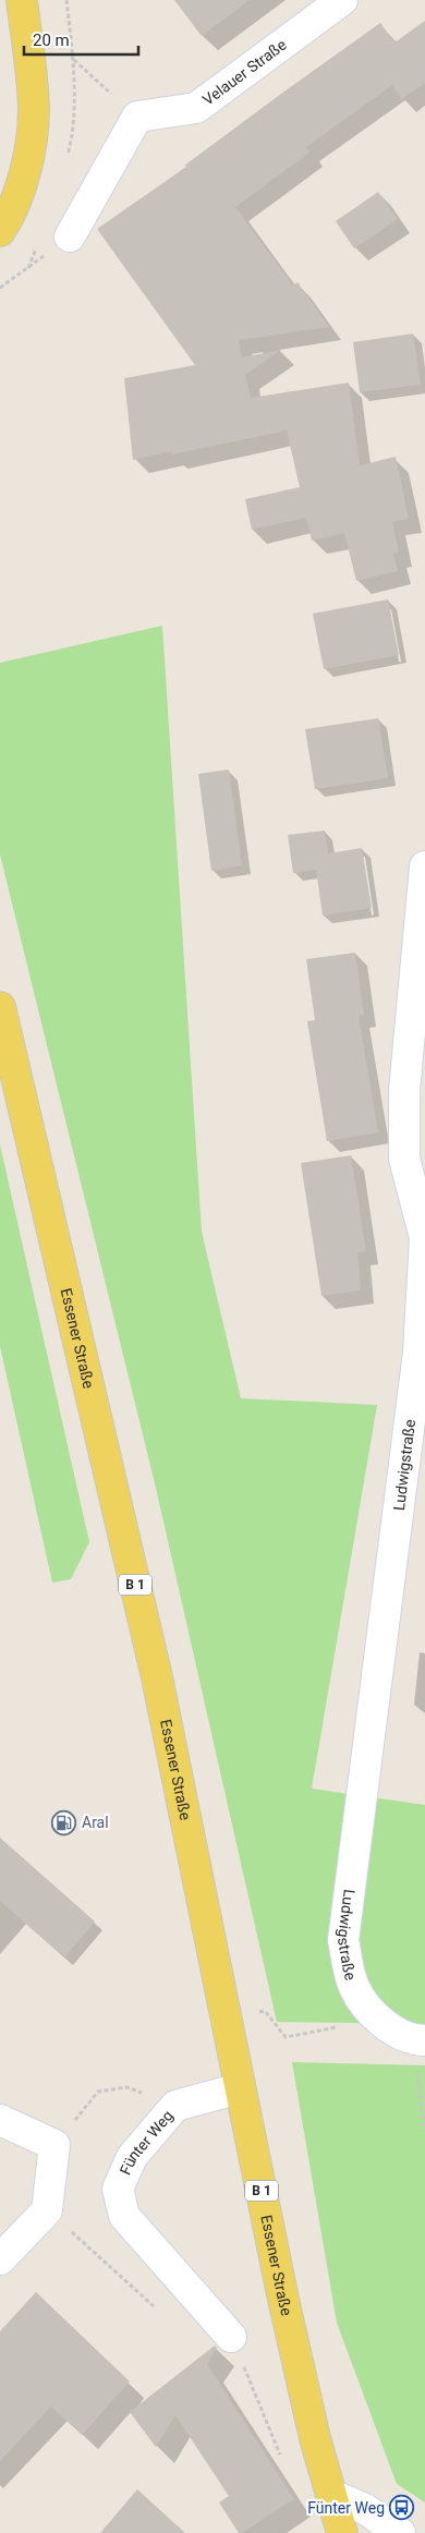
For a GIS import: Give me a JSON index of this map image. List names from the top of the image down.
{
  "streets": {
    "main road": ["Essener Straße", "B 1"],
    "street": ["Velauer Straße", "Ludwigstraße", "Fünter Weg"]
  },
  "crossings": [
    ["Essener Straße", "Fünter Weg"]
  ],
  "places": {
    "fuel station": ["Aral"],
    "bus stop": ["Fünter Weg"]
  },
  "scale_bar": "20 m"
}
